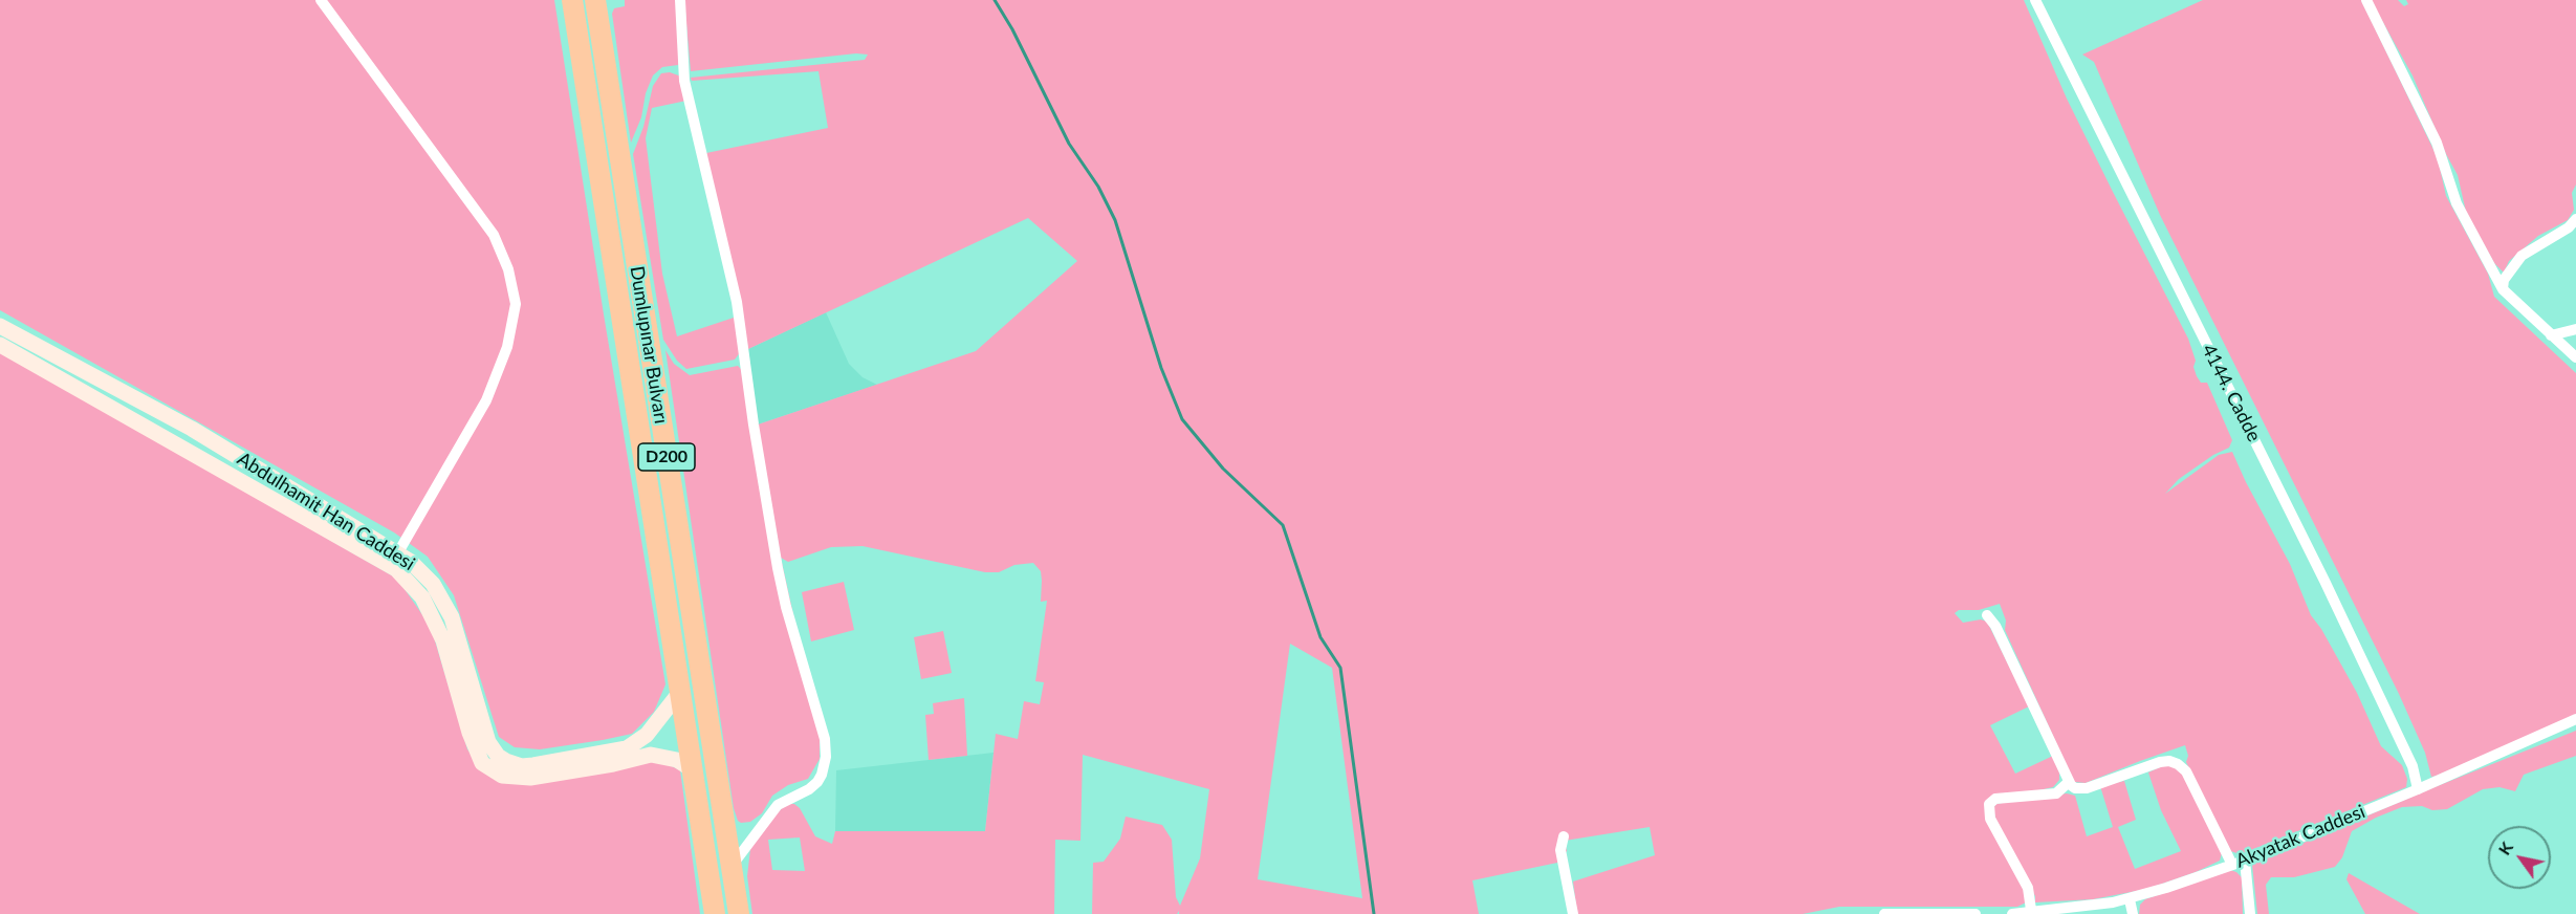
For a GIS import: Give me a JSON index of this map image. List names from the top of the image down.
{
  "streets": {
    "highway": ["Dumlupınar Bulvarı", "D200"],
    "main road": ["Abdulhamit Han Caddesi"],
    "street": ["4144. Cadde", "Akyatak Caddesi"]
  },
  "crossings": [
    ["Dumlupınar Bulvarı", "Abdulhamit Han Caddesi"],
    ["4144. Cadde", "Akyatak Caddesi"]
  ],
  "north": "top left"
}
